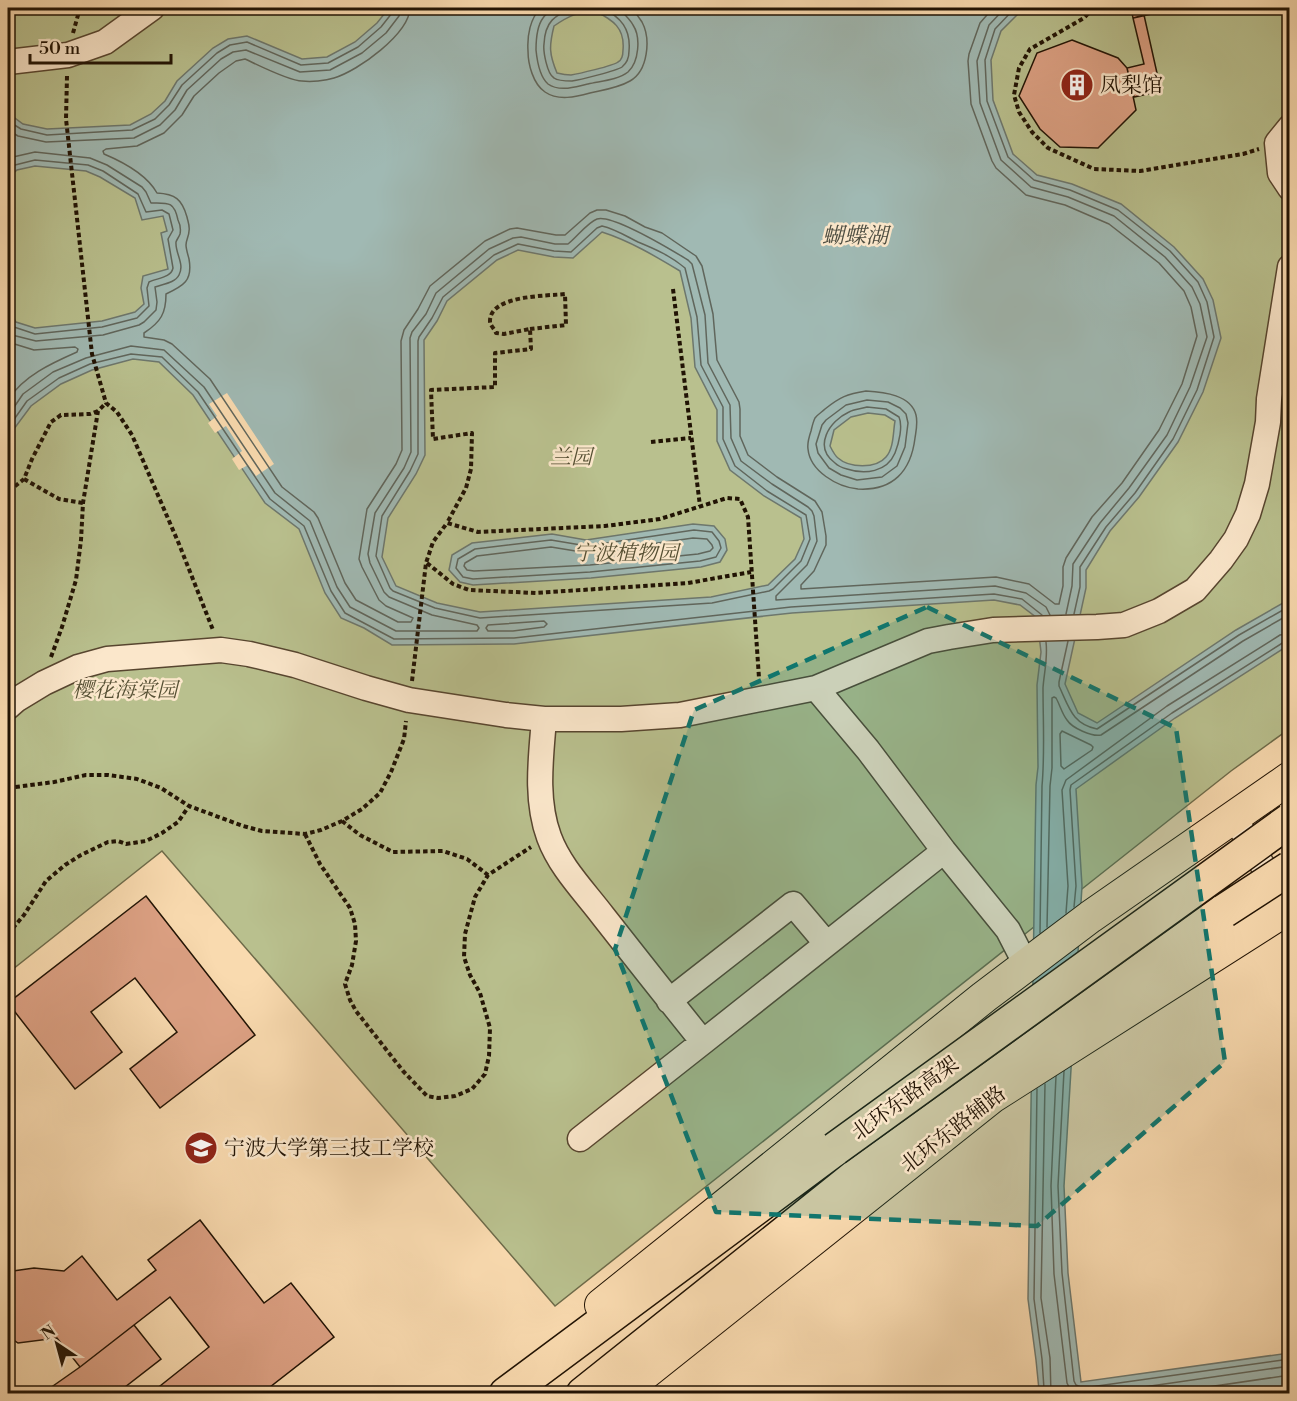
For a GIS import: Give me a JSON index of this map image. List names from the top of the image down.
{
  "streets": {
    "highway": ["北环东路高架"],
    "main road": ["北环东路辅路"]
  },
  "water": ["蝴蝶湖"],
  "parks": ["兰园", "宁波植物园", "樱花海棠园"],
  "places": {
    "building": ["凤梨馆"],
    "school or university": ["宁波大学第三技工学校"]
  },
  "scale_bar": "50 m",
  "north": "top left"
}
